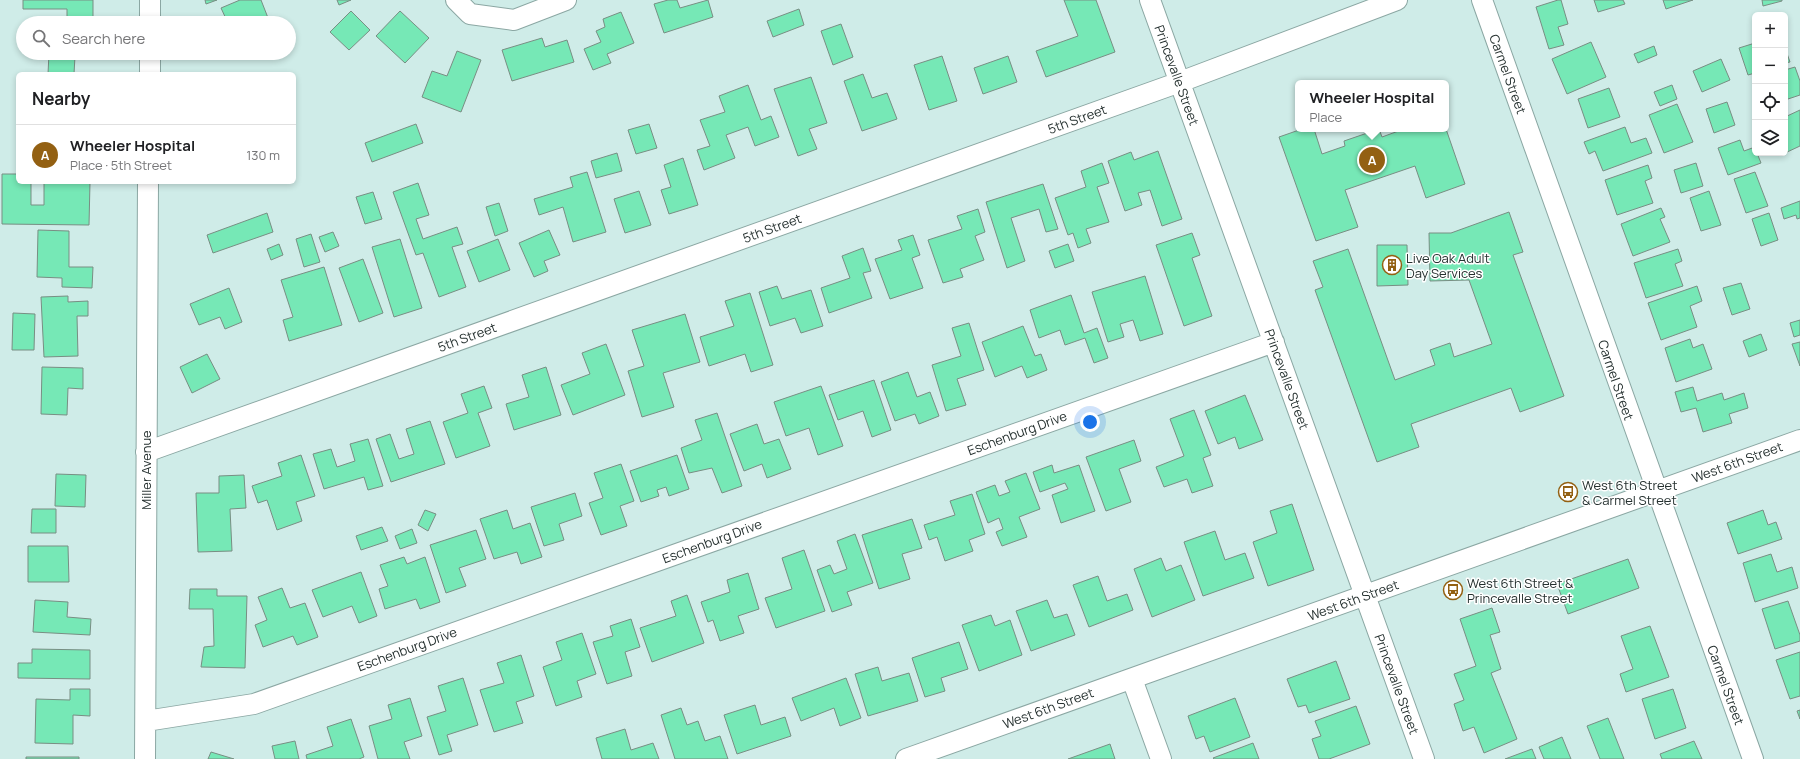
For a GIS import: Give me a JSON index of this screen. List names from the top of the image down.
{
  "streets": {
    "street": [
      "Carmel Street",
      "Princevalle Street",
      "5th Street",
      "Eschenburg Drive",
      "West 6th Street",
      "Miller Avenue"
    ]
  },
  "crossings": [
    ["Carmel Street", "West 6th Street"],
    ["Princevalle Street", "5th Street"],
    ["Princevalle Street", "Eschenburg Drive"],
    ["Princevalle Street", "West 6th Street"],
    ["5th Street", "Miller Avenue"],
    ["Eschenburg Drive", "Miller Avenue"]
  ],
  "places": {
    "building": ["Live Oak Adult Day Services"],
    "bus stop": ["West 6th Street & Carmel Street", "West 6th Street & Princevalle Street"]
  },
  "page": {
    "map_buttons": ["+", "−"],
    "search": "Search here",
    "heading": "Nearby",
    "popup": ["Wheeler Hospital", "Place"],
    "list": [
      {
        "mark": "A",
        "name": "Wheeler Hospital",
        "note": "Place · 5th Street",
        "value": "130 m"
      }
    ],
    "pins": "A"
  }
}
